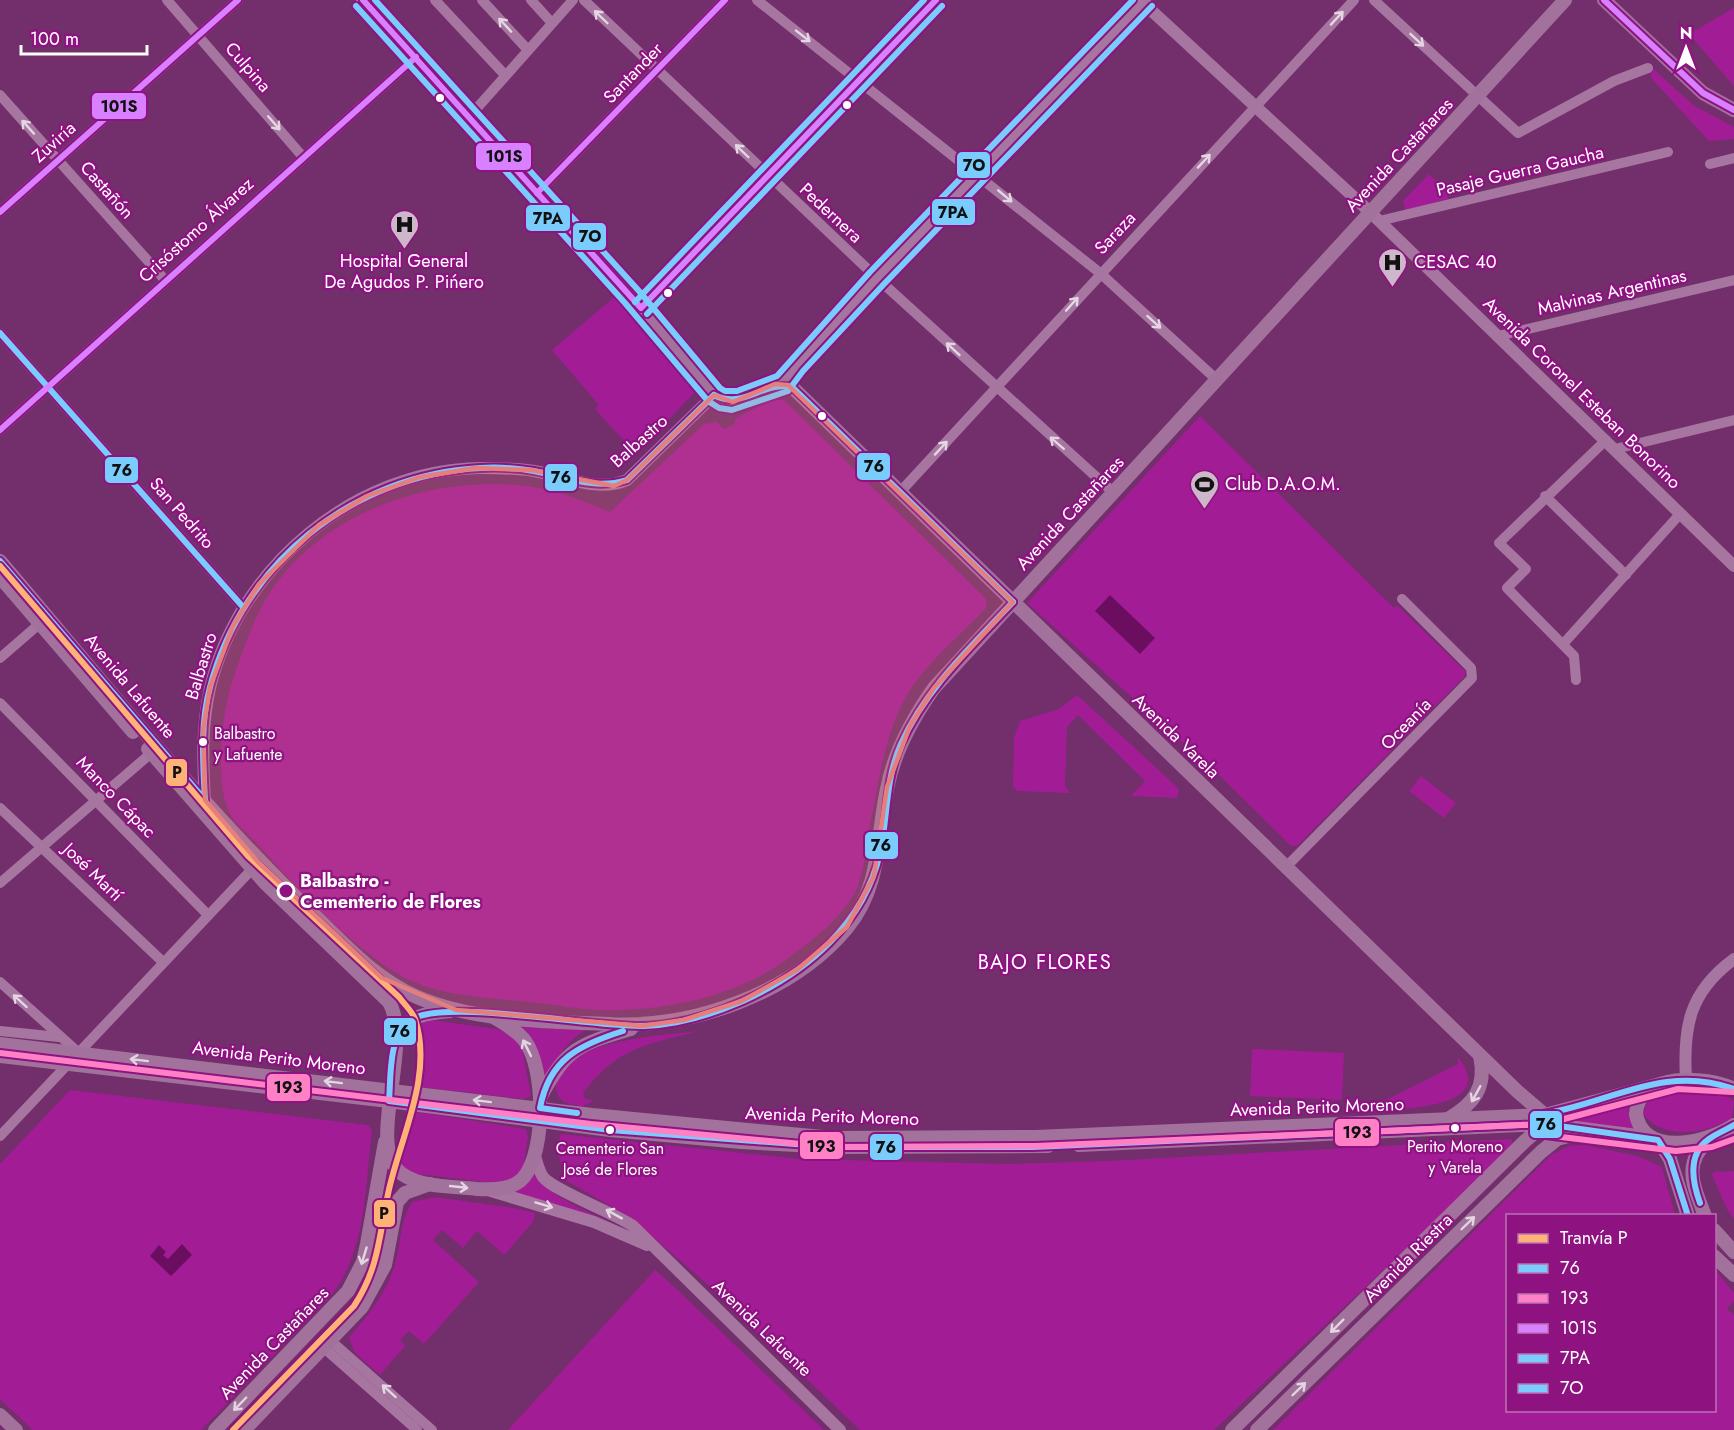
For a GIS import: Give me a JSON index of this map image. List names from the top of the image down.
{
  "streets": {
    "main road": [
      "Avenida Castañares",
      "Avenida Lafuente",
      "Avenida Varela",
      "Avenida Perito Moreno",
      "Avenida Riestra"
    ],
    "street": [
      "Culpina",
      "Santander",
      "Zuviría",
      "Pasaje Guerra Gaucha",
      "Castañón",
      "Pedernera",
      "Crisóstomo Álvarez",
      "Saraza",
      "Malvinas Argentinas",
      "Avenida Coronel Esteban Bonorino",
      "Balbastro",
      "San Pedrito",
      "Oceanía",
      "Manco Cápac",
      "José Martí"
    ]
  },
  "crossings": [
    ["Culpina", "Zuviría"],
    ["Culpina", "Crisóstomo Álvarez"],
    ["Santander", "Pedernera"],
    ["Zuviría", "Castañón"],
    ["Avenida Castañares", "Pasaje Guerra Gaucha"],
    ["Avenida Castañares", "Pedernera"],
    ["Avenida Castañares", "Avenida Coronel Esteban Bonorino"],
    ["Avenida Castañares", "Avenida Lafuente"],
    ["Avenida Castañares", "Avenida Varela"],
    ["Avenida Castañares", "Avenida Perito Moreno"],
    ["Pasaje Guerra Gaucha", "Avenida Coronel Esteban Bonorino"],
    ["Castañón", "Crisóstomo Álvarez"],
    ["Pedernera", "Saraza"],
    ["Crisóstomo Álvarez", "San Pedrito"],
    ["Saraza", "Avenida Coronel Esteban Bonorino"],
    ["Saraza", "Avenida Varela"],
    ["Malvinas Argentinas", "Avenida Coronel Esteban Bonorino"],
    ["Balbastro", "San Pedrito"],
    ["Balbastro", "Avenida Lafuente"],
    ["Avenida Lafuente", "Avenida Perito Moreno"],
    ["Oceanía", "Avenida Varela"],
    ["Avenida Varela", "Avenida Perito Moreno"],
    ["Avenida Varela", "Avenida Riestra"],
    ["Avenida Perito Moreno", "Avenida Riestra"]
  ],
  "one_way": [
    "Culpina",
    "Castañón",
    "Pedernera",
    "Saraza"
  ],
  "districts": ["BAJO FLORES"],
  "places": {
    "hospital": ["Hospital General De Agudos P. Pińero", "CESAC 40"],
    "sports": ["Club D.A.O.M."],
    "other": [
      "Balbastro y Lafuente",
      "Balbastro - Cementerio de Flores",
      "Perito Moreno y Varela",
      "Cementerio San José de Flores"
    ]
  },
  "lines": [
    "transit line 101S",
    "transit line 7O",
    "transit line 7PA",
    "transit line 76",
    "tram line P",
    "transit line 193"
  ],
  "legend": [
    "Tranvía P",
    "76",
    "193",
    "101S",
    "7PA",
    "7O"
  ],
  "scale_bar": "100 m",
  "north": "top"
}
